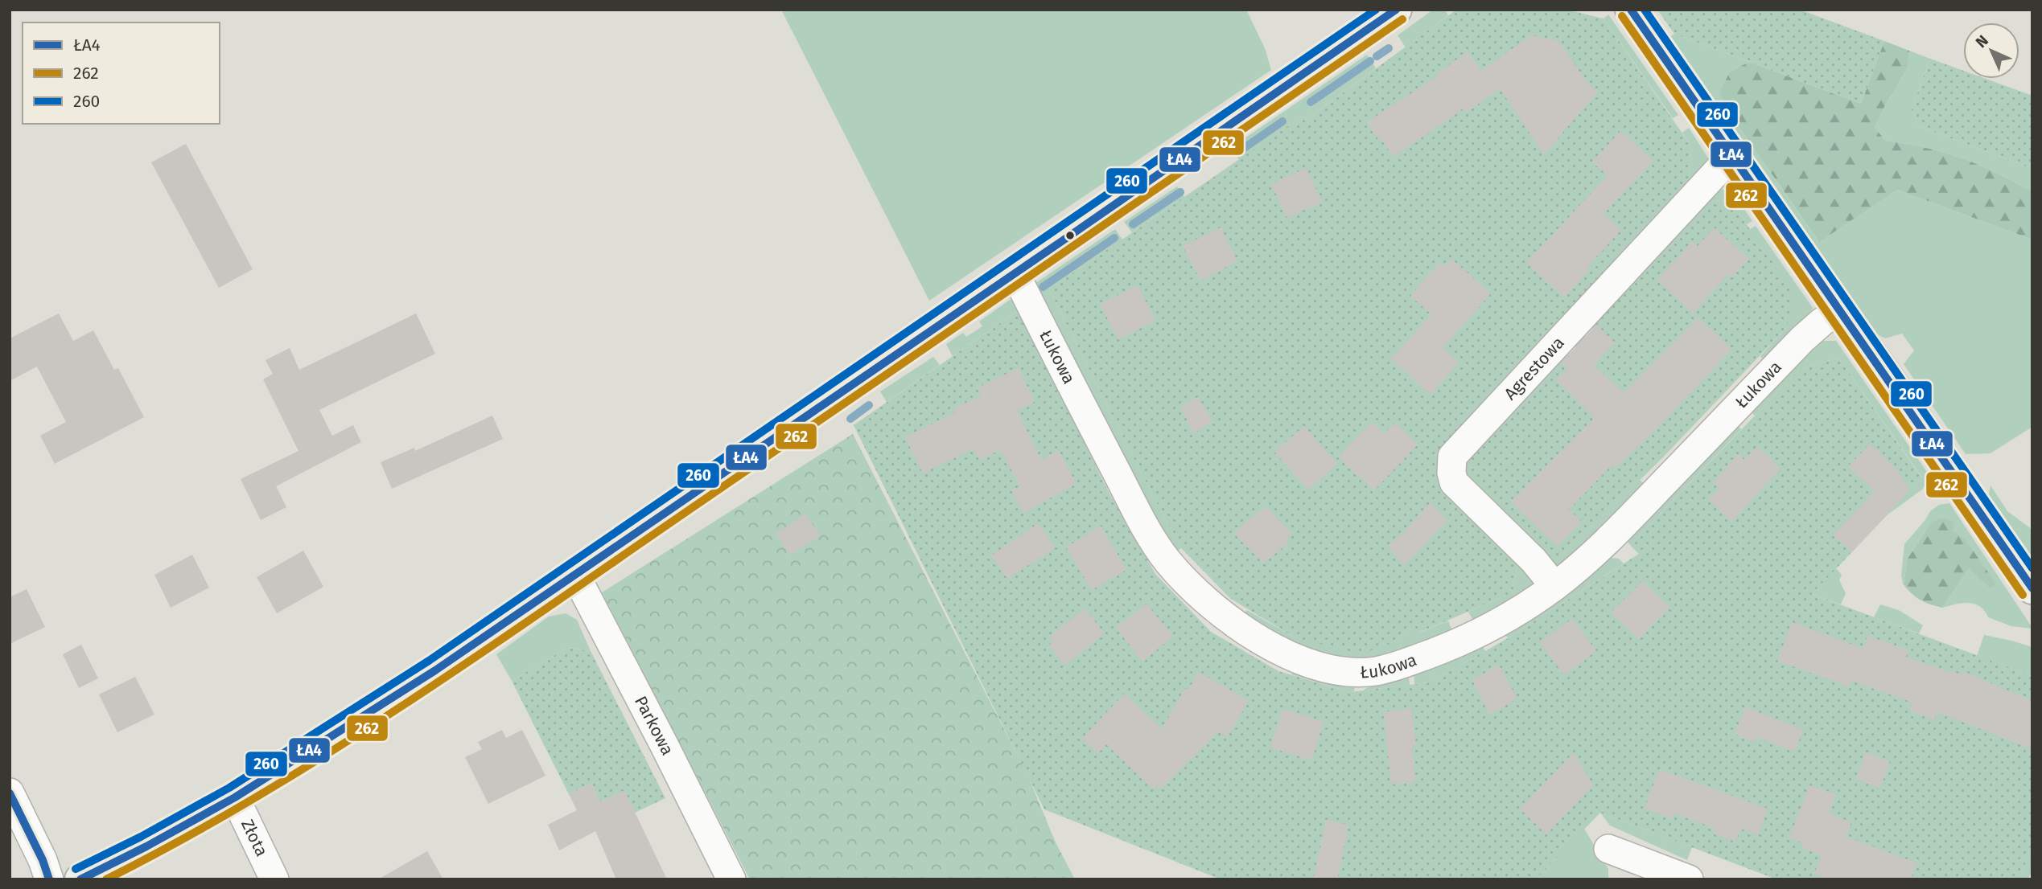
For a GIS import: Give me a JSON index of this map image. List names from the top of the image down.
{
  "streets": {
    "street": [
      "Łukowa",
      "Agrestowa",
      "Parkowa",
      "Złota"
    ]
  },
  "crossings": [
    ["Łukowa", "Agrestowa"]
  ],
  "lines": ["transit line ŁA4", "transit line 260", "transit line 262"],
  "legend": ["ŁA4", "262", "260"],
  "north": "top left"
}
